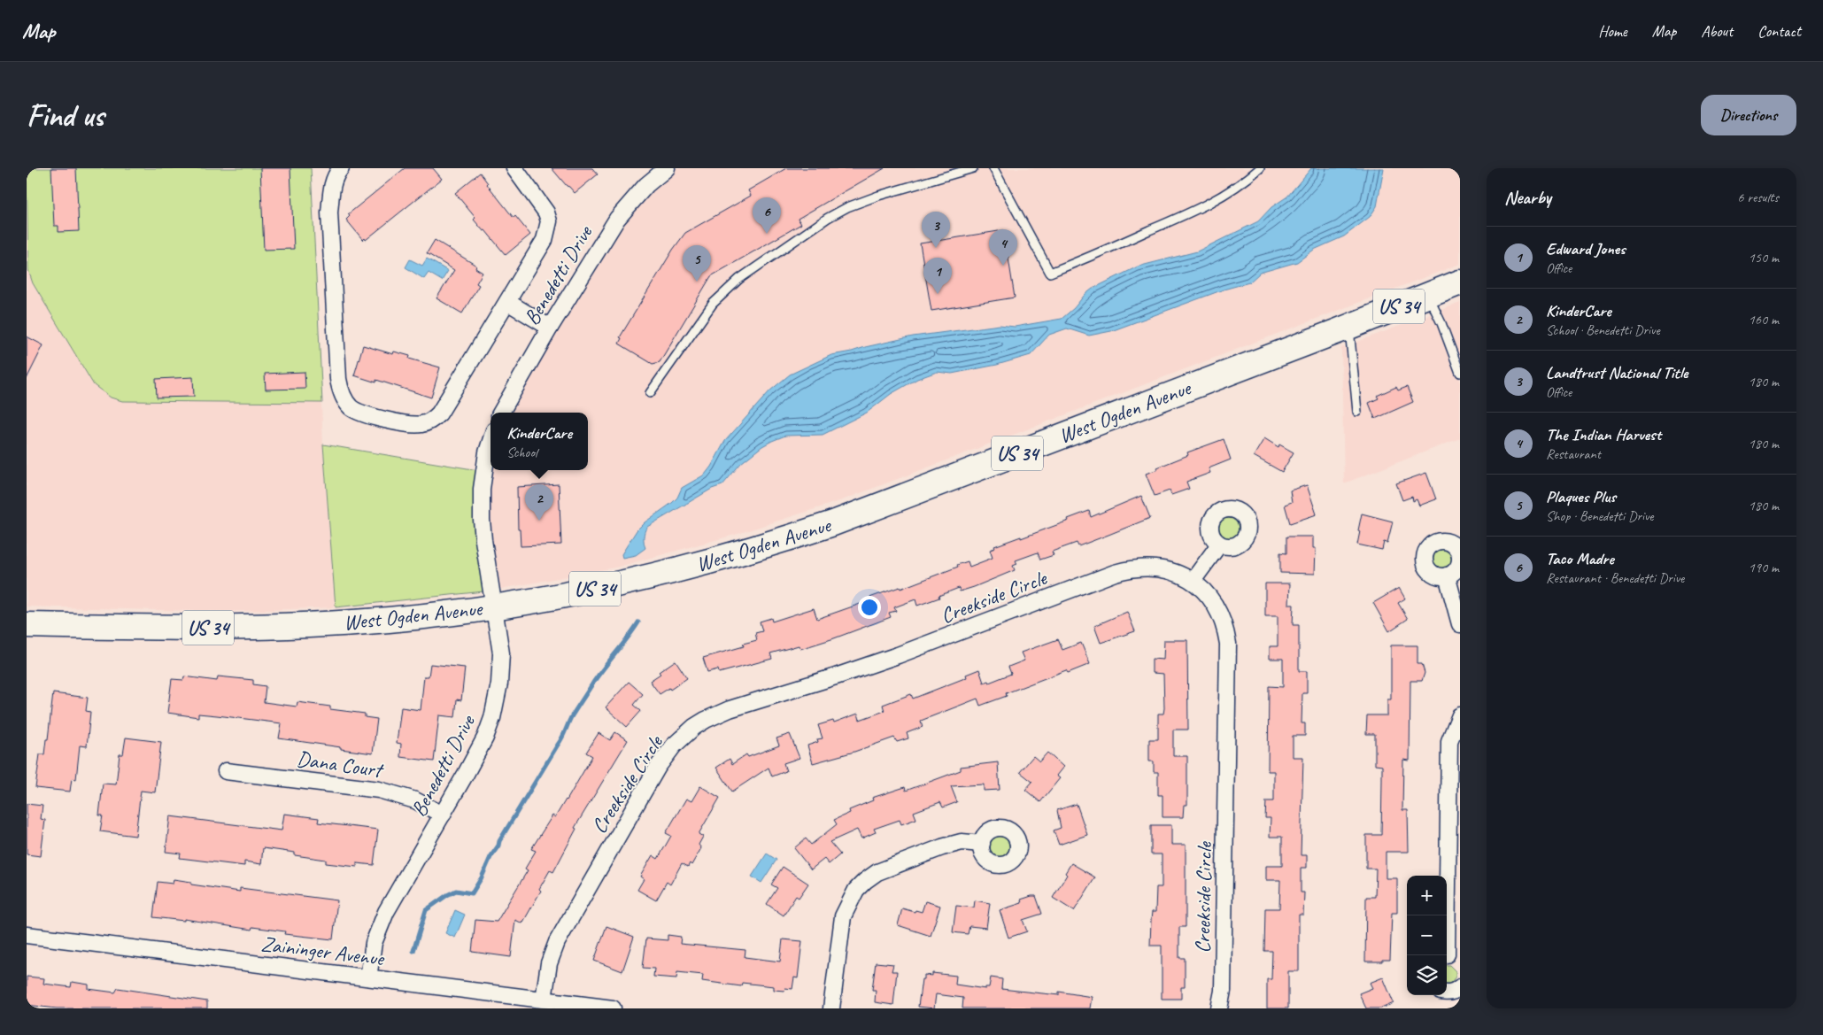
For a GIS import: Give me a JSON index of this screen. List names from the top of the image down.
{
  "streets": {
    "main road": ["US 34", "West Ogden Avenue"],
    "street": [
      "Benedetti Drive",
      "Creekside Circle",
      "Dana Court",
      "Zaininger Avenue"
    ]
  },
  "crossings": [
    ["Benedetti Drive", "West Ogden Avenue"],
    ["Benedetti Drive", "Dana Court"],
    ["Benedetti Drive", "Zaininger Avenue"],
    ["Creekside Circle", "Zaininger Avenue"]
  ],
  "page": {
    "header": "Map",
    "nav": [
      "Home",
      "Map",
      "About",
      "Contact"
    ],
    "buttons": "Directions",
    "title": "Find us",
    "heading": ["Nearby", "6 results"],
    "pins": [
      "6",
      "3",
      "4",
      "5",
      "1",
      "2"
    ],
    "list": [
      {
        "mark": "1",
        "name": "Edward Jones",
        "note": "Office",
        "value": "150 m"
      },
      {
        "mark": "2",
        "name": "KinderCare",
        "note": "School · Benedetti Drive",
        "value": "160 m"
      },
      {
        "mark": "3",
        "name": "Landtrust National Title",
        "note": "Office",
        "value": "180 m"
      },
      {
        "mark": "4",
        "name": "The Indian Harvest",
        "note": "Restaurant",
        "value": "180 m"
      },
      {
        "mark": "5",
        "name": "Plaques Plus",
        "note": "Shop · Benedetti Drive",
        "value": "180 m"
      },
      {
        "mark": "6",
        "name": "Taco Madre",
        "note": "Restaurant · Benedetti Drive",
        "value": "190 m"
      }
    ],
    "popup": ["KinderCare", "School"],
    "map_buttons": ["+", "−"]
  }
}
